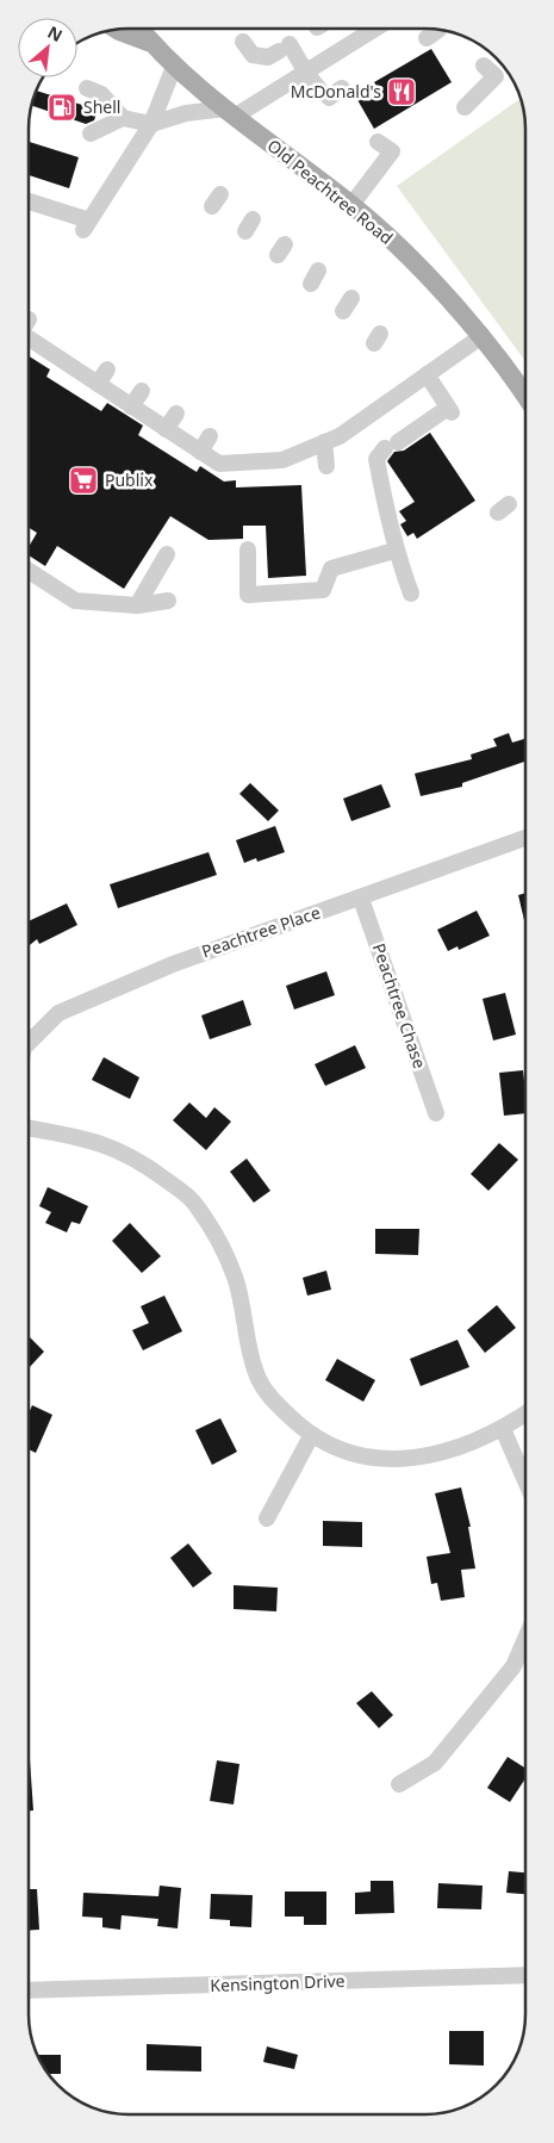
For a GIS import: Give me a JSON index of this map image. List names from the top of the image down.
{
  "streets": {
    "main road": ["Old Peachtree Road"],
    "street": ["Peachtree Place", "Peachtree Chase", "Kensington Drive"]
  },
  "crossings": [
    ["Peachtree Place", "Peachtree Chase"]
  ],
  "places": {
    "restaurant": ["McDonald's"],
    "fuel station": ["Shell"],
    "supermarket": ["Publix"]
  },
  "north": "top right"
}
